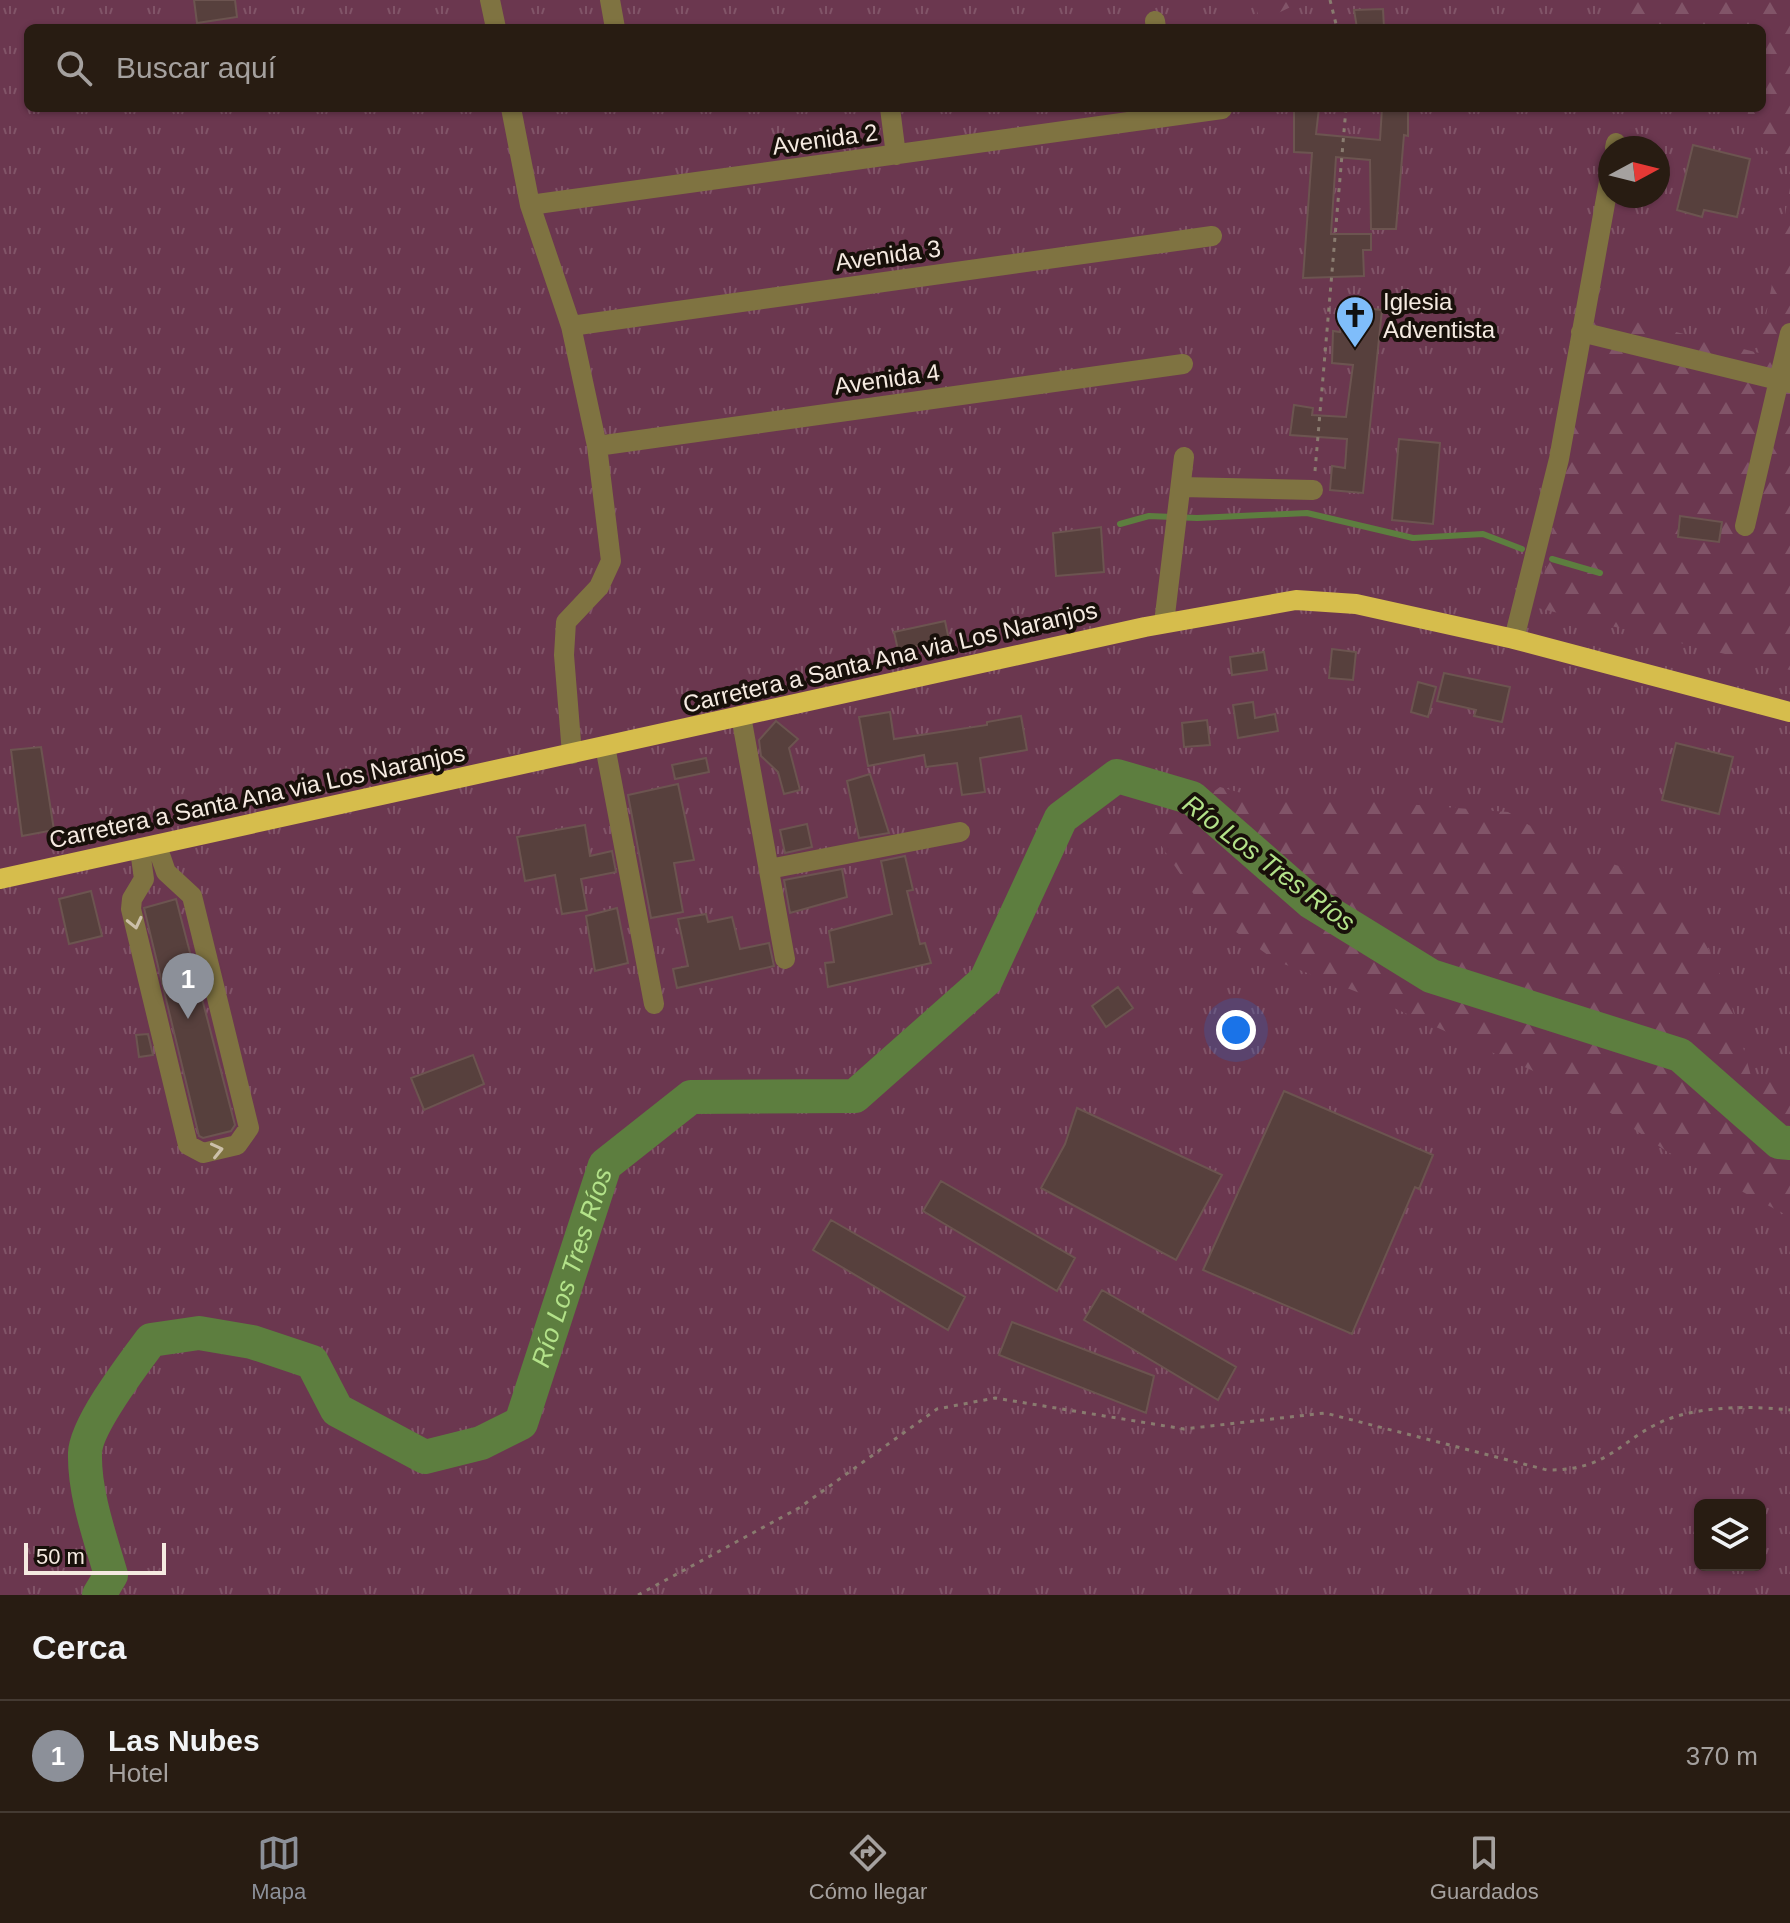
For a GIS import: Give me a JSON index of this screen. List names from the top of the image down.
{
  "streets": {
    "main road": ["Carretera a Santa Ana via Los Naranjos"],
    "street": ["Avenida 2", "Avenida 3", "Avenida 4"]
  },
  "water": ["Río Los Tres Ríos"],
  "places": {
    "church": ["Iglesia Adventista"]
  },
  "scale_bar": "50 m",
  "north": "right",
  "page": {
    "search": "Buscar aquí",
    "pins": "1",
    "scale": "50 m",
    "heading": "Cerca",
    "list": [
      {
        "mark": "1",
        "name": "Las Nubes",
        "note": "Hotel",
        "value": "370 m"
      }
    ],
    "nav": ["Mapa", "Cómo llegar", "Guardados"]
  }
}
